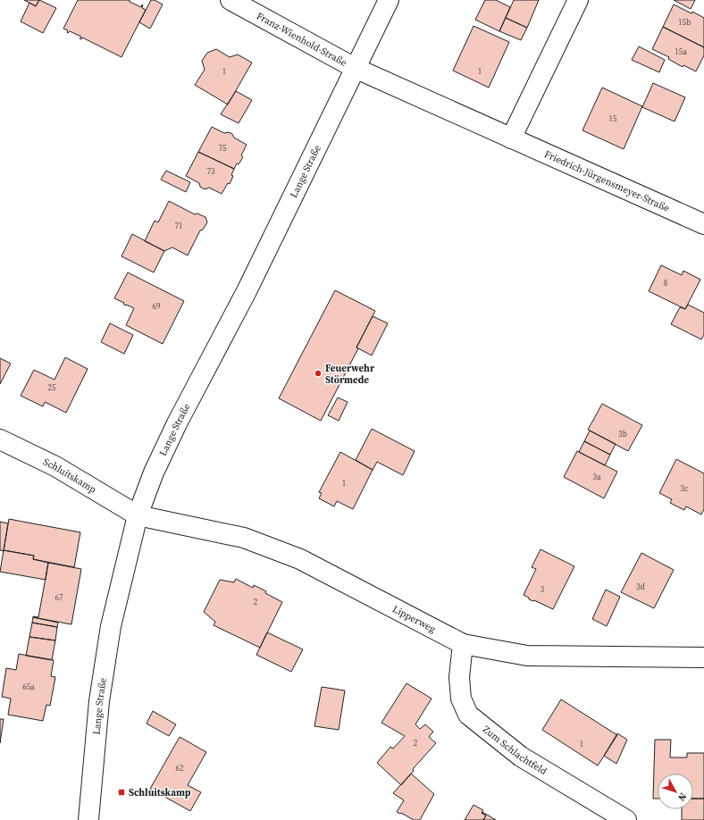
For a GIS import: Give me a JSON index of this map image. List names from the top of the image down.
{
  "streets": {
    "street": [
      "Franz-Wienhold-Straße",
      "Lange Straße",
      "Friedrich-Jürgensmeyer-Straße",
      "Schluitskamp",
      "Lipperweg",
      "Zum Schlachtfeld"
    ]
  },
  "crossings": [
    ["Franz-Wienhold-Straße", "Lange Straße"],
    ["Franz-Wienhold-Straße", "Friedrich-Jürgensmeyer-Straße"],
    ["Lange Straße", "Friedrich-Jürgensmeyer-Straße"],
    ["Lange Straße", "Schluitskamp"],
    ["Lange Straße", "Lipperweg"],
    ["Schluitskamp", "Lipperweg"],
    ["Lipperweg", "Zum Schlachtfeld"]
  ],
  "places": {
    "other": ["Feuerwehr Störmede"],
    "transit": ["Schluitskamp"]
  },
  "house_numbers": [
    "15b",
    "15a",
    "1",
    "1",
    "15",
    "75",
    "73",
    "71",
    "8",
    "69",
    "25",
    "3b",
    "3a",
    "1",
    "3c",
    "3d",
    "3",
    "67",
    "2",
    "65a",
    "2",
    "1",
    "62"
  ],
  "north": "bottom right"
}
